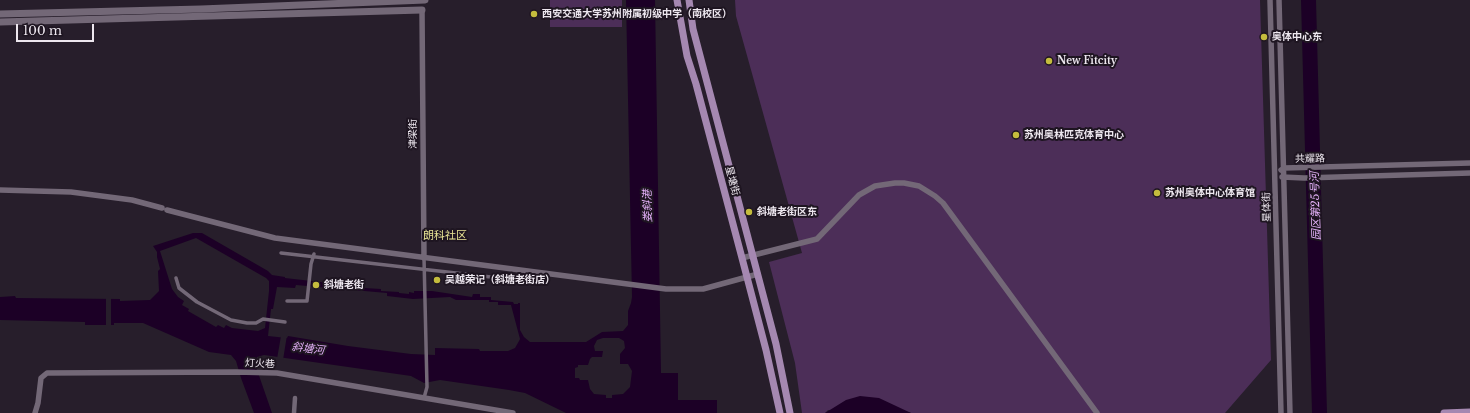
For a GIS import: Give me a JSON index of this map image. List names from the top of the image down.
{
  "streets": {
    "main road": ["津梁街", "星塘街"],
    "street": ["共耀路", "星体街", "灯火巷"]
  },
  "crossings": [
    ["共耀路", "星体街"]
  ],
  "districts": ["朗科社区"],
  "water": ["娄斜港", "园区第25号河", "斜塘河"],
  "places": [
    "西安交通大学苏州附属初级中学（南校区）",
    "奥体中心东",
    "New Fitcity",
    "苏州奥林匹克体育中心",
    "苏州奥体中心体育馆",
    "斜塘老街区东",
    "吴越荣记（斜塘老街店）",
    "斜塘老街"
  ],
  "scale_bar": "100 m"
}
